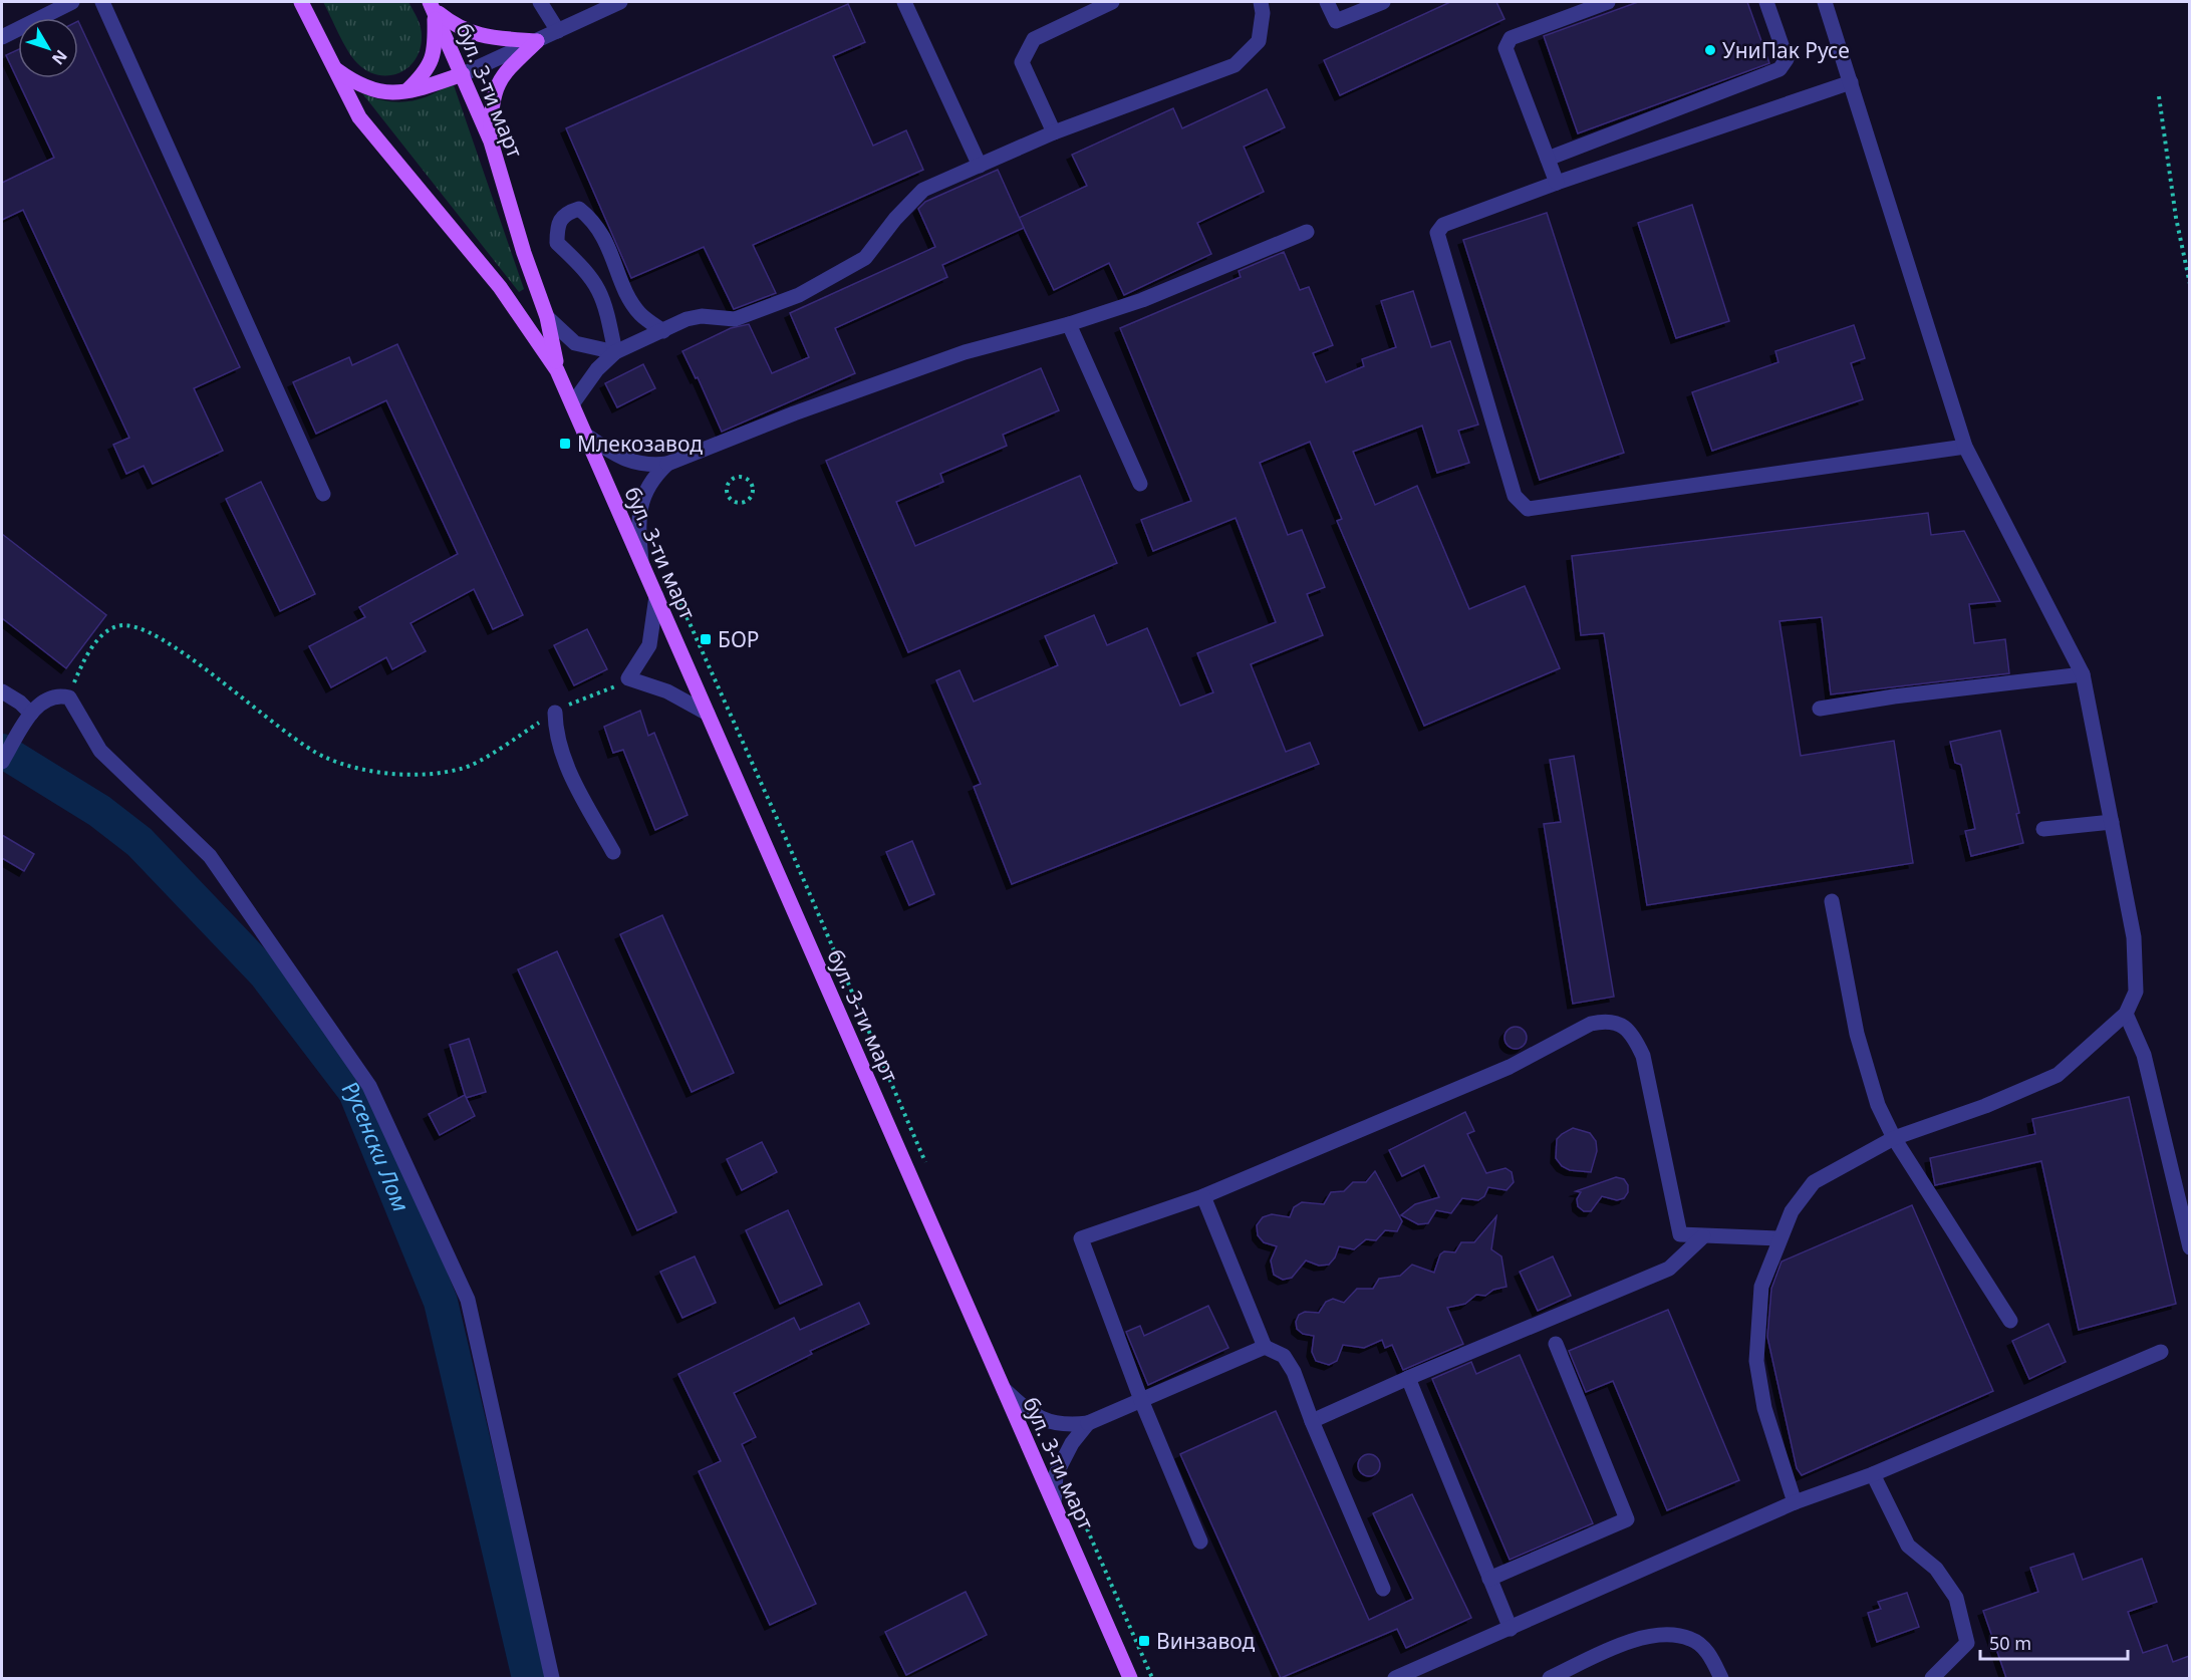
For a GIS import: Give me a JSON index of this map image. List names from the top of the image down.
{
  "streets": {
    "main road": ["бул. 3-ти март"]
  },
  "water": ["Русенски Лом"],
  "places": {
    "other": ["УниПак Русе"],
    "transit": ["Млекозавод", "БОР", "Винзавод"]
  },
  "scale_bar": "50 m",
  "north": "bottom right"
}
